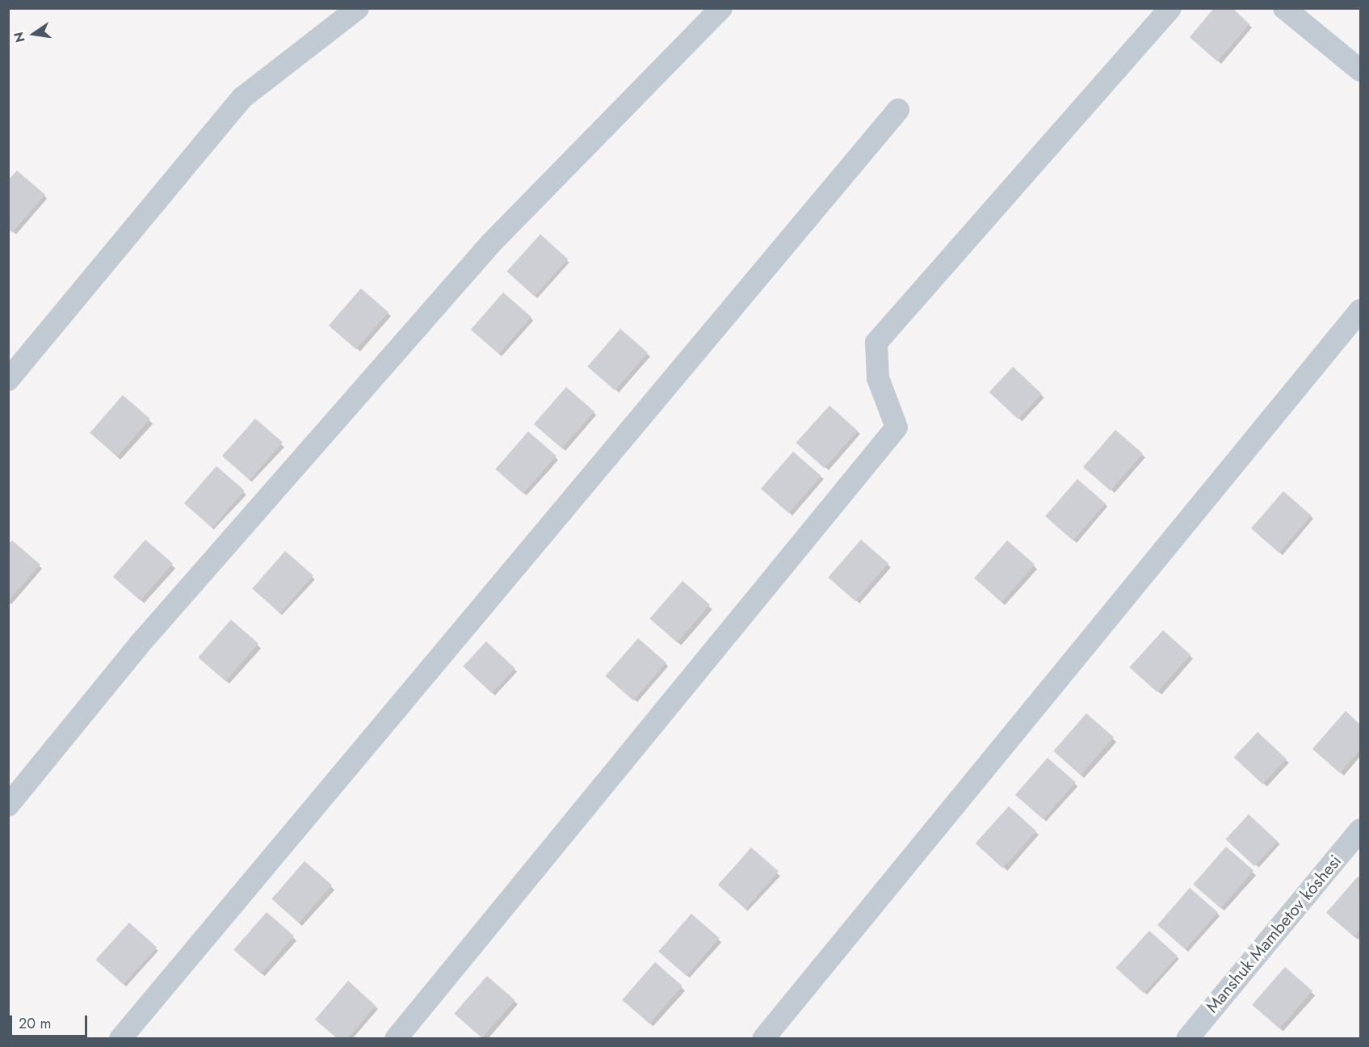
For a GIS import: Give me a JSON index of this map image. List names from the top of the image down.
{
  "streets": {
    "street": ["Manshuk Mambetov kóshesi"]
  },
  "scale_bar": "20 m",
  "north": "left"
}
